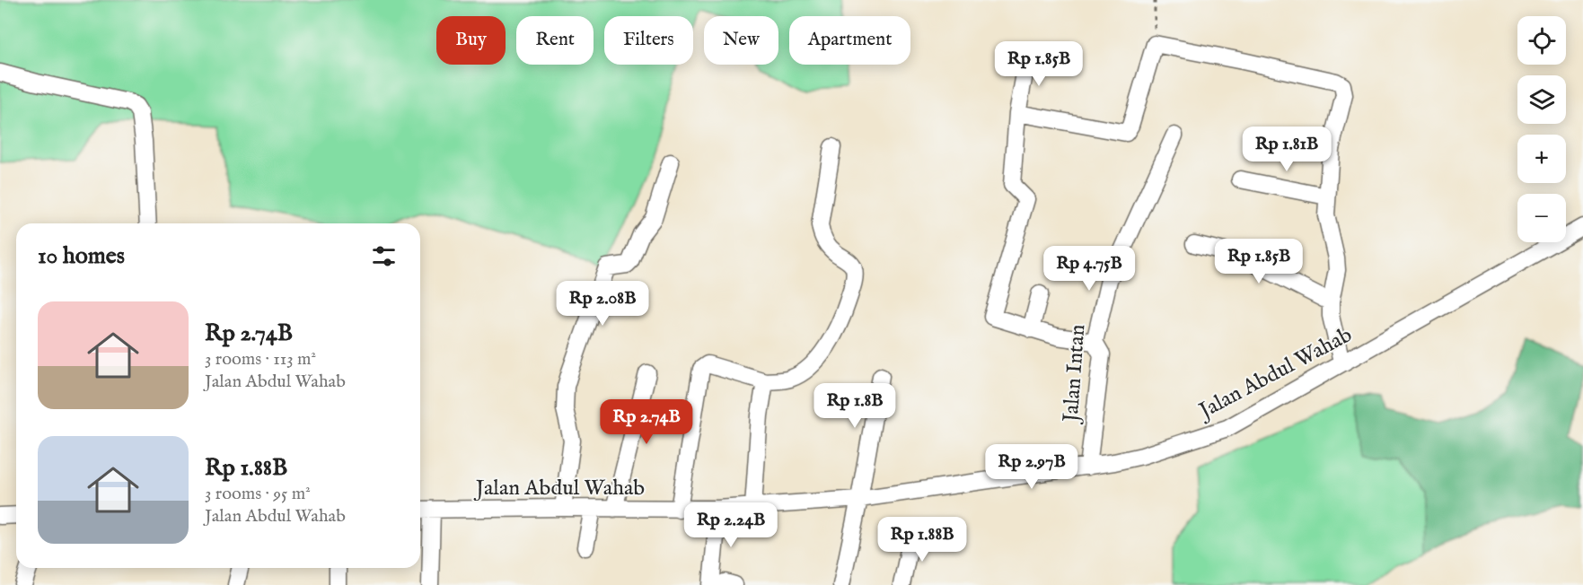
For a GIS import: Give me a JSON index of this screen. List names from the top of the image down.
{
  "streets": {
    "street": ["Jalan Intan", "Jalan Abdul Wahab"]
  },
  "crossings": [
    ["Jalan Intan", "Jalan Abdul Wahab"]
  ],
  "page": {
    "map_buttons": ["+", "−"],
    "chip": [
      "Buy",
      "Rent",
      "Filters",
      "New",
      "Apartment"
    ],
    "price": [
      "Rp 1.85B",
      "Rp 1.81B",
      "Rp 1.85B",
      "Rp 4.75B",
      "Rp 2.08B",
      "Rp 1.8B",
      "Rp 2.74B",
      "Rp 2.97B",
      "Rp 2.24B",
      "Rp 1.88B"
    ],
    "heading": "10 homes",
    "list": [
      {
        "name": "Rp 2.74B",
        "note": "3 rooms · 113 m² · Jalan Abdul Wahab"
      },
      {
        "name": "Rp 1.88B",
        "note": "3 rooms · 95 m² · Jalan Abdul Wahab"
      }
    ]
  }
}
